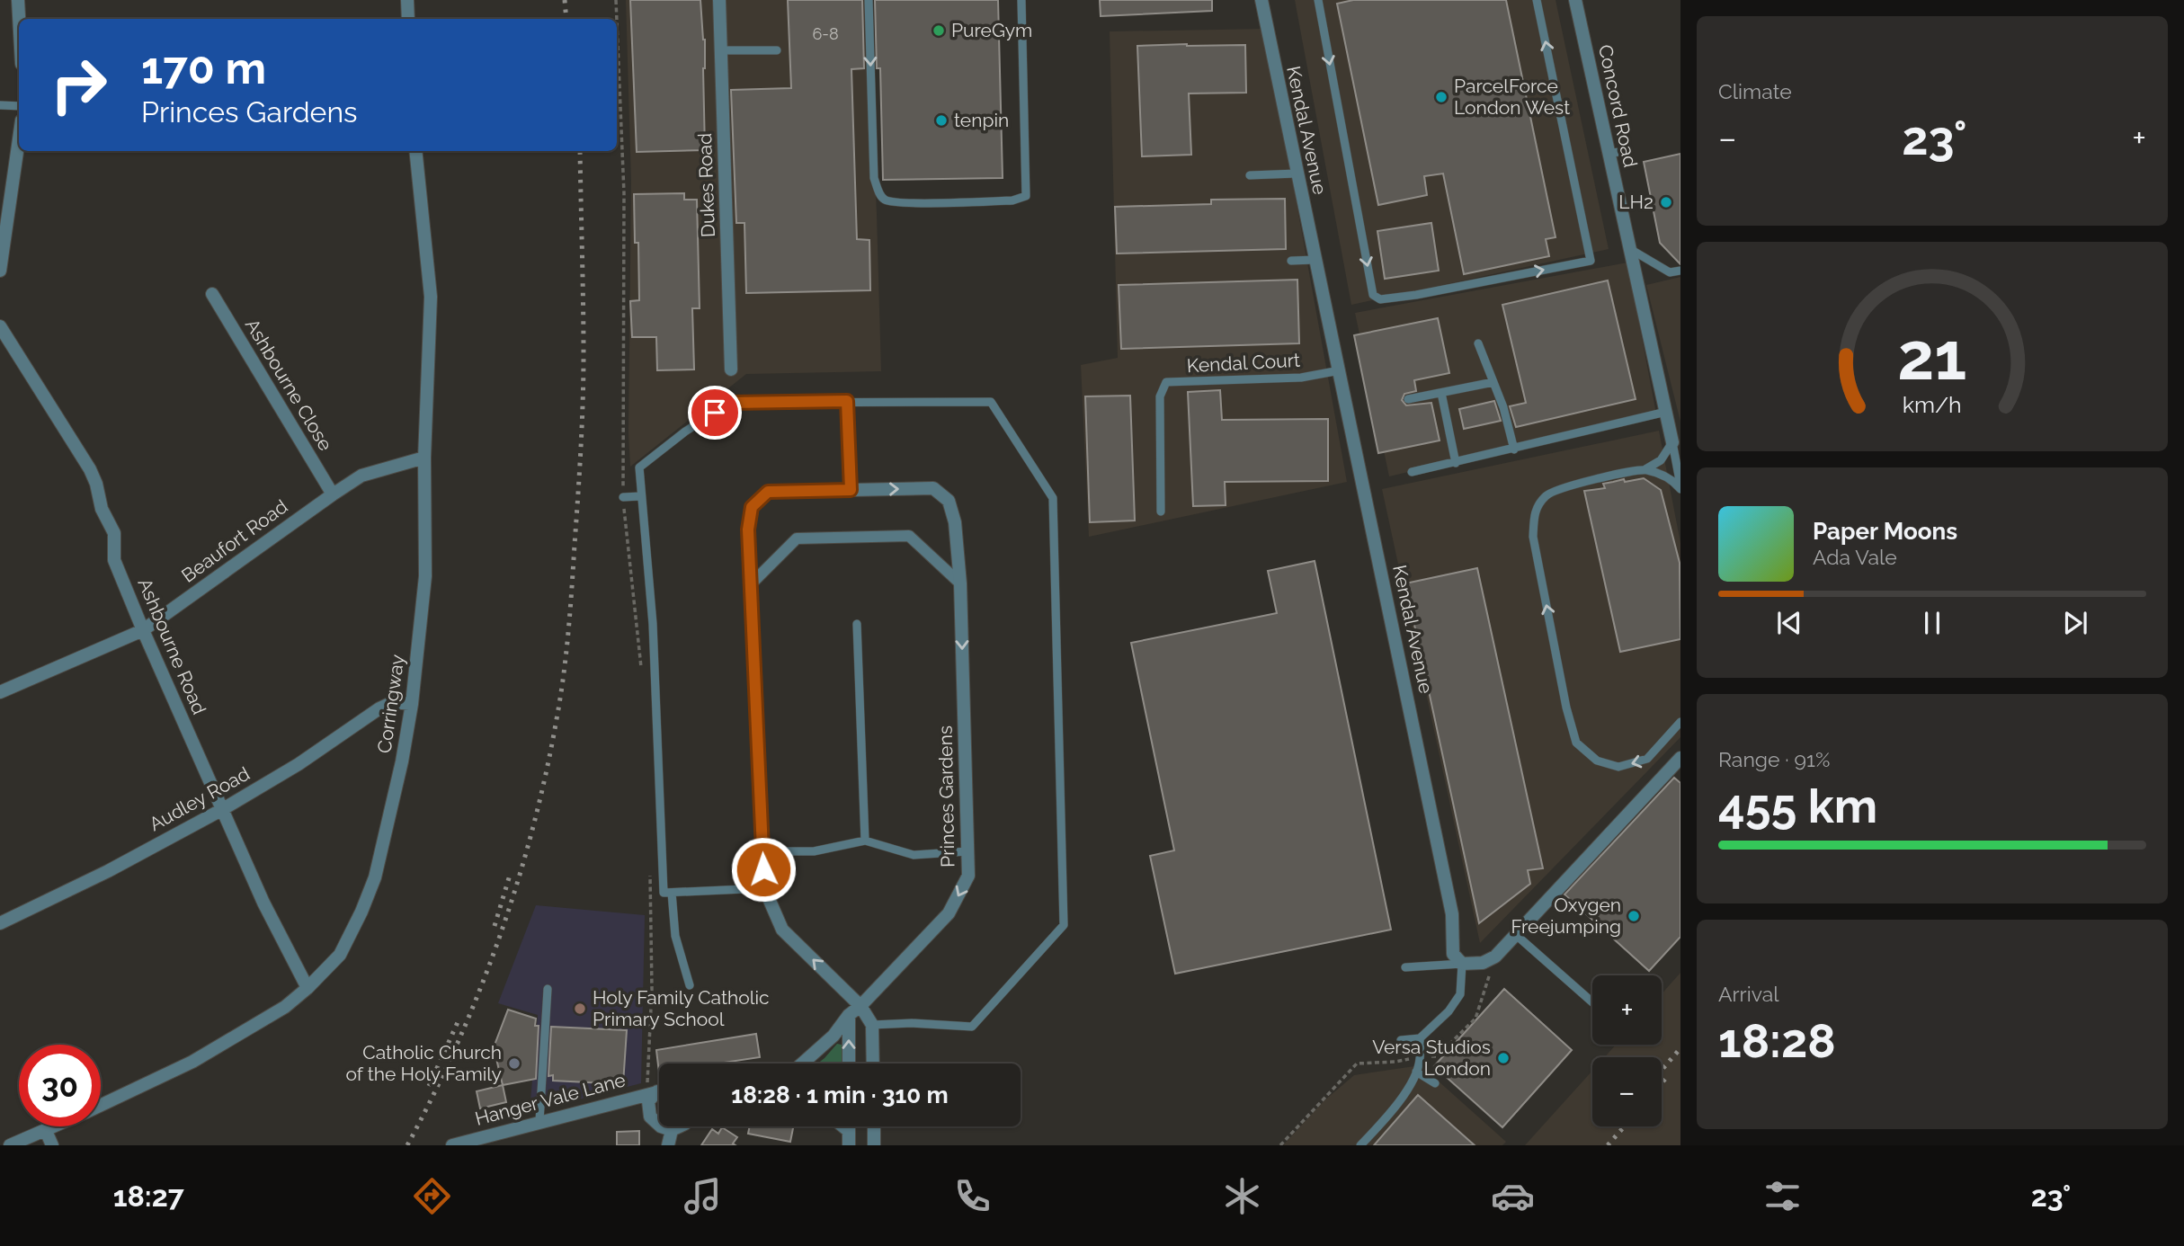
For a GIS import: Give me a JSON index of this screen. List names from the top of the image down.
{
  "streets": {
    "street": [
      "Concord Road",
      "Kendal Avenue",
      "Dukes Road",
      "Ashbourne Close",
      "Beaufort Road",
      "Ashbourne Road",
      "Corringway",
      "Princes Gardens",
      "Audley Road",
      "Hanger Vale Lane"
    ],
    "lane": ["Kendal Court"]
  },
  "crossings": [
    ["Kendal Avenue", "Kendal Court"],
    ["Ashbourne Close", "Beaufort Road"],
    ["Beaufort Road", "Ashbourne Road"],
    ["Beaufort Road", "Corringway"],
    ["Ashbourne Road", "Corringway"],
    ["Ashbourne Road", "Audley Road"],
    ["Corringway", "Audley Road"]
  ],
  "places": [
    "PureGym",
    "ParcelForce London West",
    "tenpin",
    "LH2",
    "Oxygen Freejumping",
    "Holy Family Catholic Primary School",
    "Versa Studios London",
    "Catholic Church of the Holy Family"
  ],
  "house_numbers": ["6-8"],
  "page": {
    "tile": [
      "Climate",
      ["Range · 91%", "455 km"],
      ["Arrival", "18:28"]
    ],
    "turn": ["170 m", "Princes Gardens"],
    "heat": ["−", "23°", "+"],
    "song": ["Paper Moons", "Ada Vale"],
    "map_buttons": ["+", "−"],
    "limit": "30",
    "trip": "18:28 · 1 min · 310 m",
    "tabs": ["18:27", "23°"],
    "gauge": ["21", "km/h"]
  }
}
